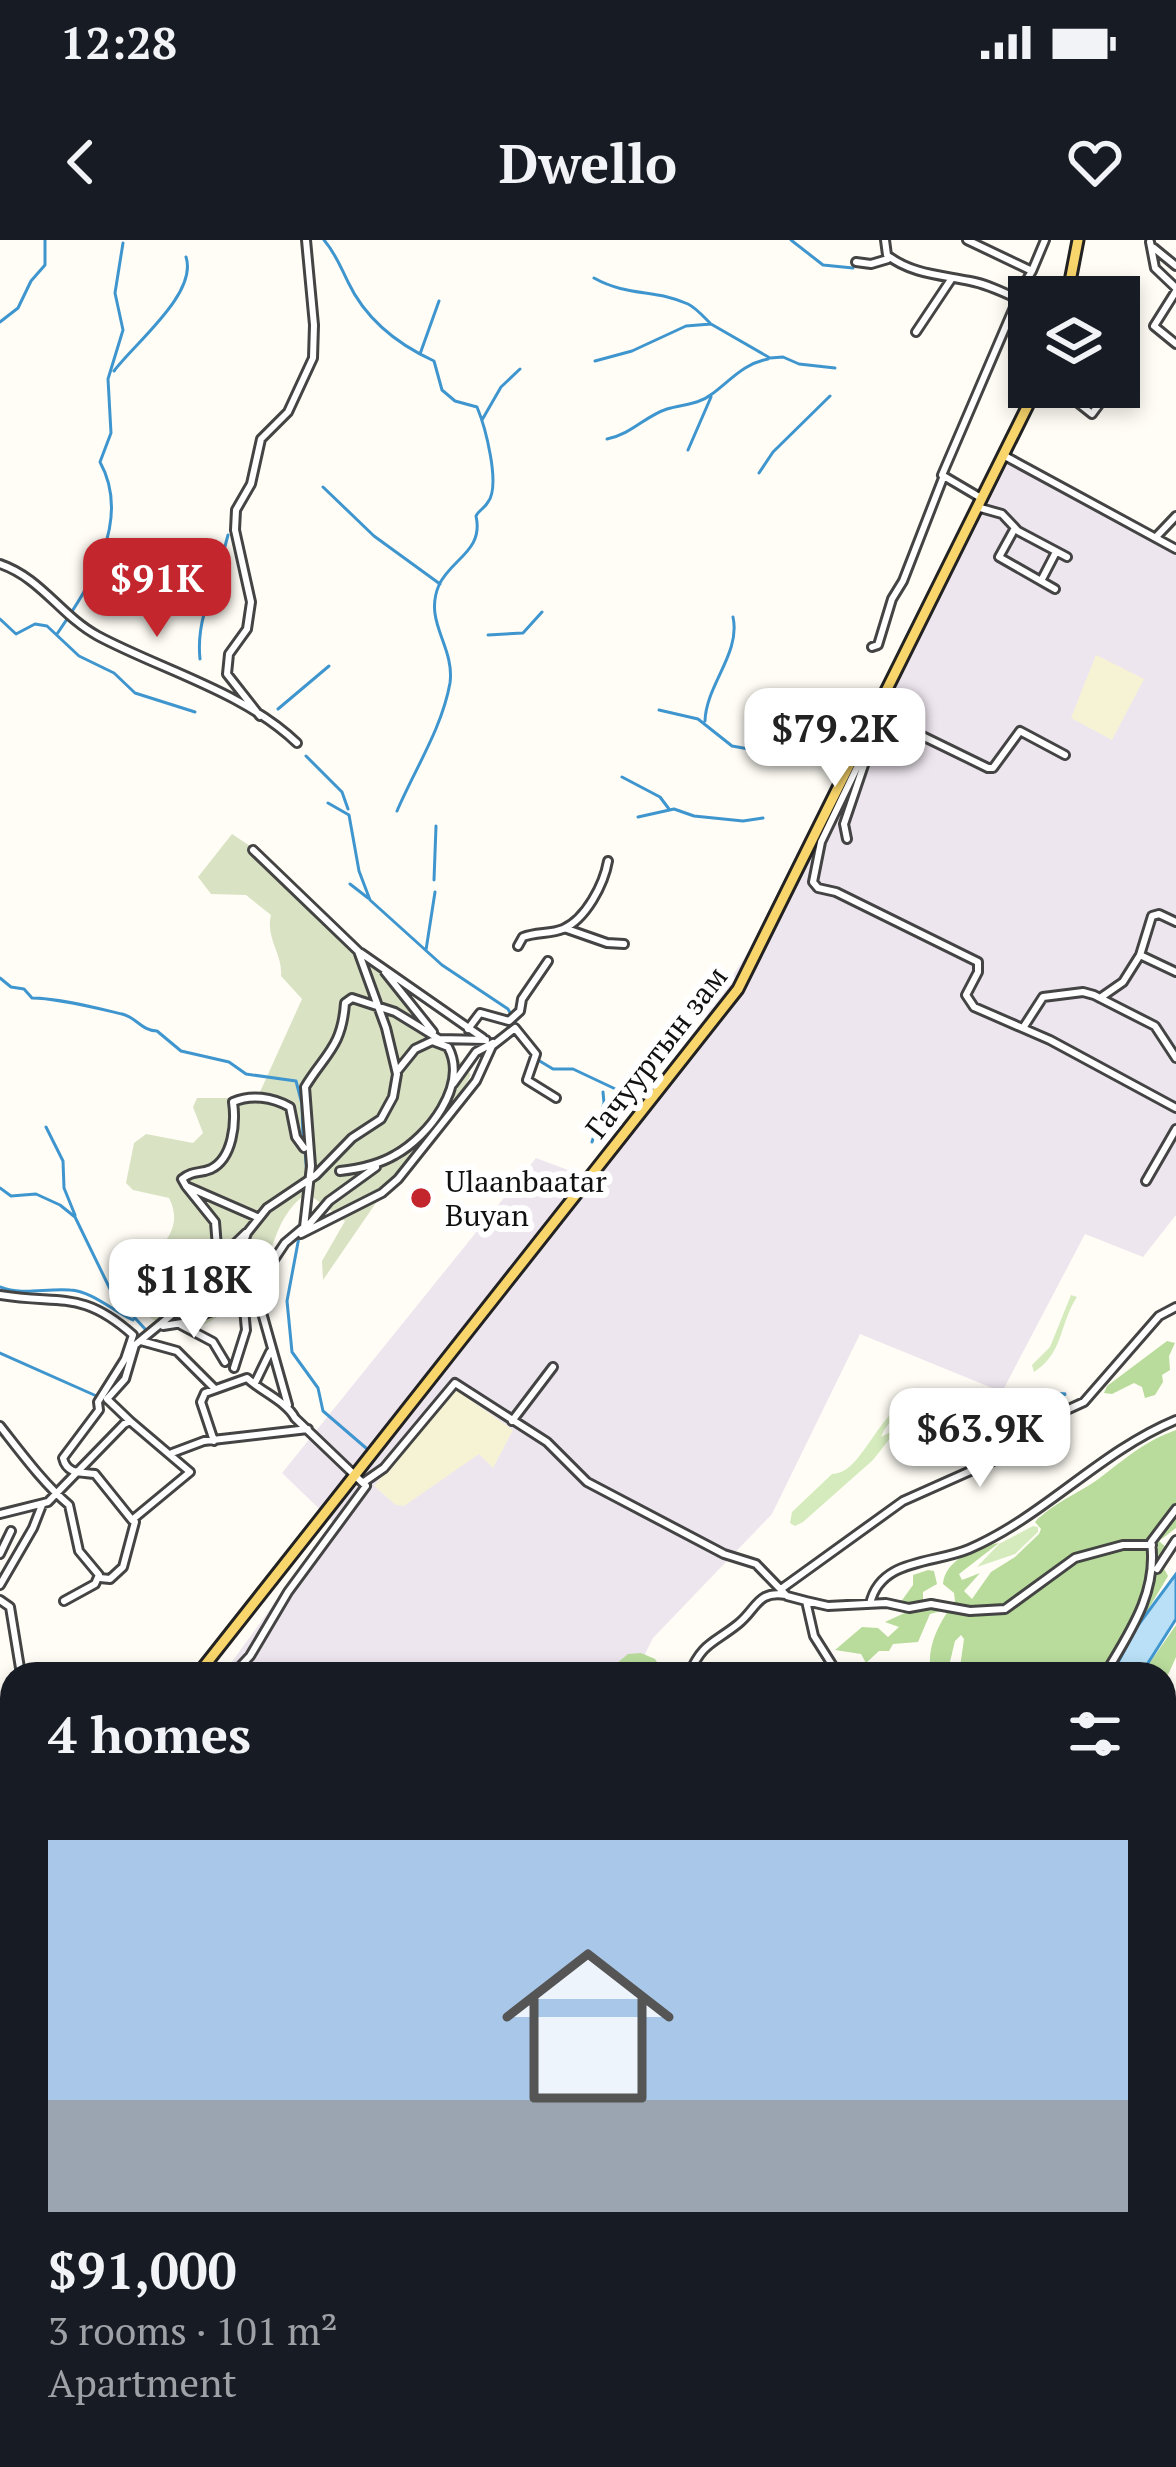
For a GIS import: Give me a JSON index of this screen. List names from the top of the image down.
{
  "streets": {
    "main road": ["Гачууртын зам"]
  },
  "places": ["Ulaanbaatar Buyan"],
  "page": {
    "status": "12:28",
    "header": "Dwello",
    "price": [
      "$91K",
      "$79.2K",
      "$118K",
      "$63.9K"
    ],
    "heading": "4 homes",
    "list": [
      {
        "name": "$91,000",
        "note": "3 rooms · 101 m² · Apartment"
      }
    ]
  }
}
